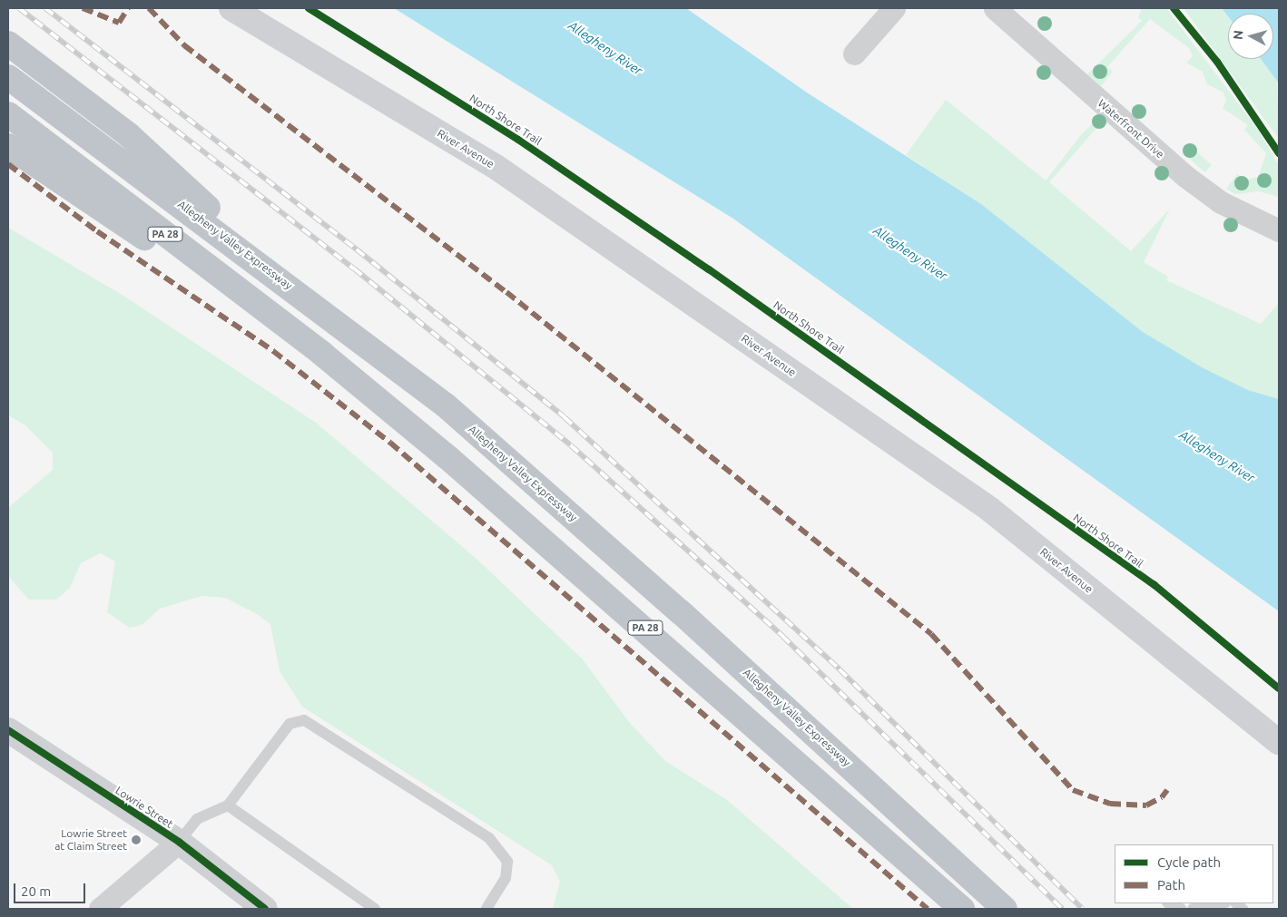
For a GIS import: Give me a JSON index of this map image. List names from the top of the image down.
{
  "streets": {
    "highway": ["PA 28", "Allegheny Valley Expressway"],
    "street": ["Waterfront Drive", "River Avenue", "Lowrie Street"],
    "cycle path": ["North Shore Trail"]
  },
  "water": ["Allegheny River"],
  "places": ["Lowrie Street at Claim Street"],
  "legend": ["Cycle path", "Path"],
  "scale_bar": "20 m",
  "north": "left"
}
